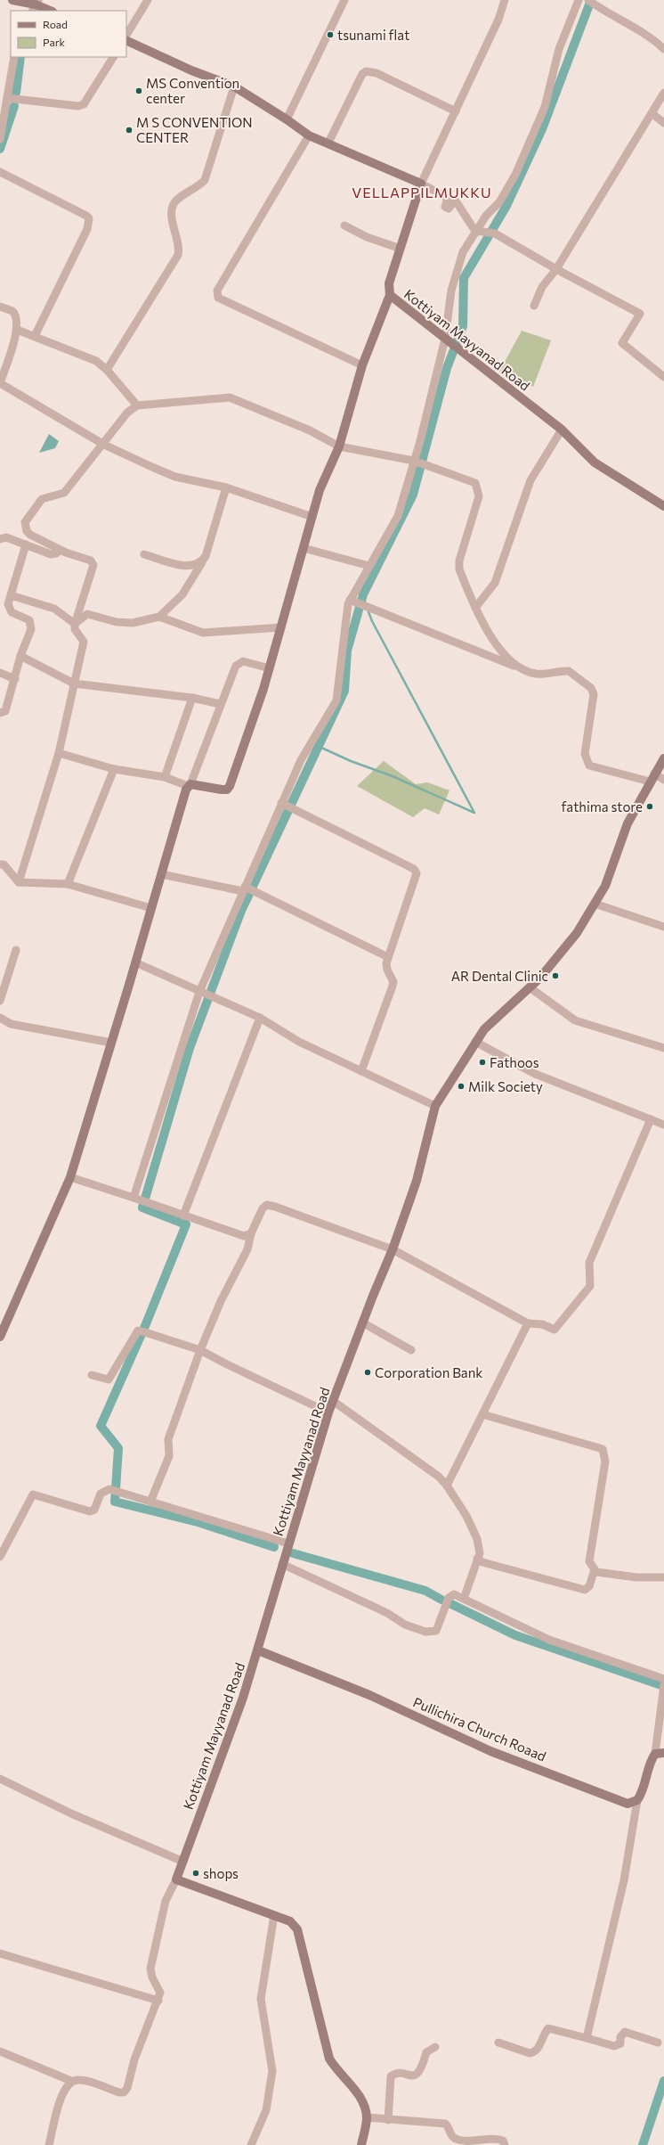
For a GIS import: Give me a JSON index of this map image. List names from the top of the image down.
{
  "streets": {
    "main road": ["Kottiyam Mayyanad Road", "Pullichira Church Roaad"]
  },
  "crossings": [
    ["Kottiyam Mayyanad Road", "Pullichira Church Roaad"]
  ],
  "districts": ["VELLAPPILMUKKU"],
  "places": [
    "tsunami flat",
    "MS Convention center",
    "M S CONVENTION CENTER",
    "fathima store",
    "AR Dental Clinic",
    "Fathoos",
    "Milk Society",
    "Corporation Bank",
    "shops"
  ],
  "legend": ["Road", "Park"]
}
